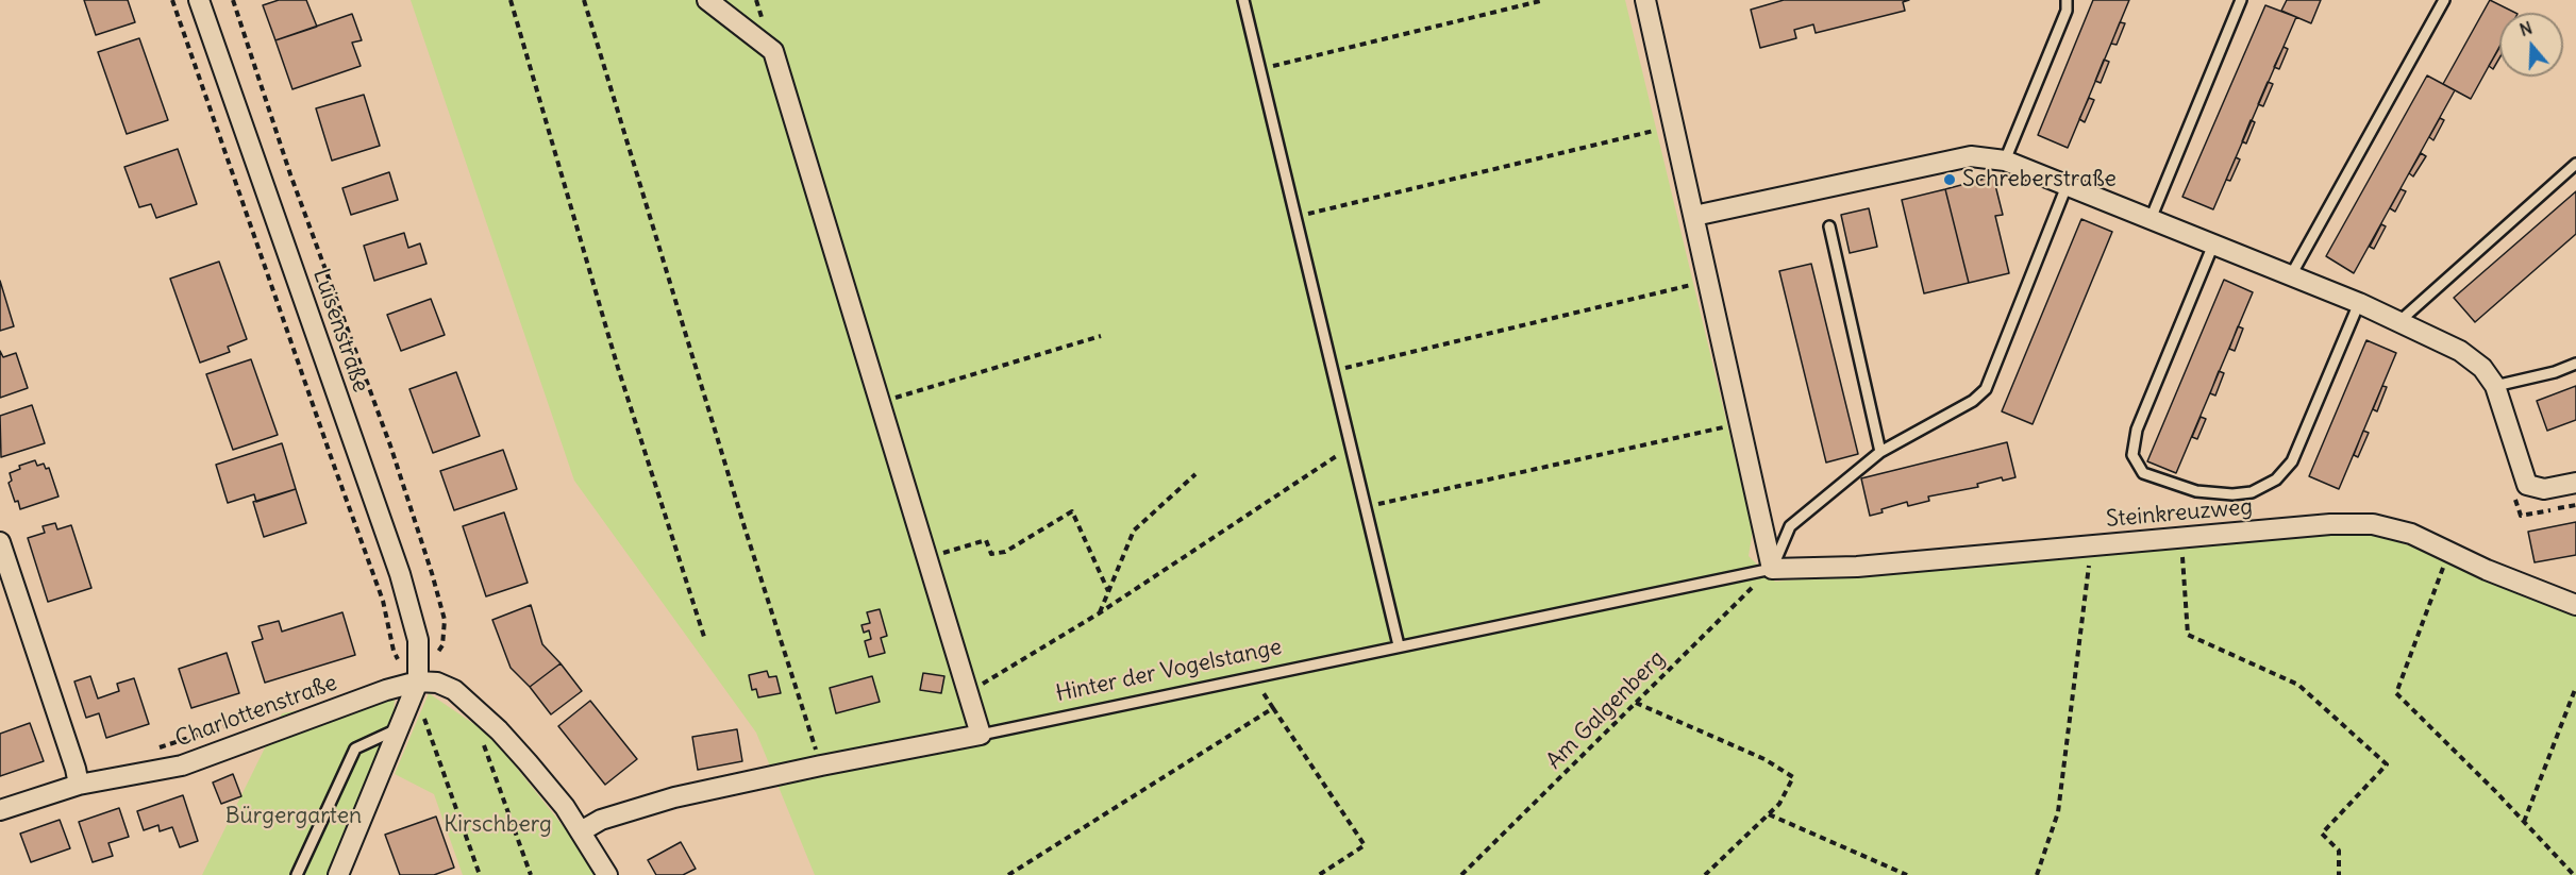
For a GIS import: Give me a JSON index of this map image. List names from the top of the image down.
{
  "streets": {
    "street": [
      "Luisenstraße",
      "Steinkreuzweg",
      "Hinter der Vogelstange",
      "Charlottenstraße"
    ],
    "path": ["Am Galgenberg"]
  },
  "crossings": [
    ["Luisenstraße", "Charlottenstraße"],
    ["Steinkreuzweg", "Hinter der Vogelstange"],
    ["Steinkreuzweg", "Am Galgenberg"],
    ["Hinter der Vogelstange", "Am Galgenberg"]
  ],
  "parks": ["Bürgergarten", "Kirschberg"],
  "places": ["Schreberstraße"],
  "north": "top"
}
